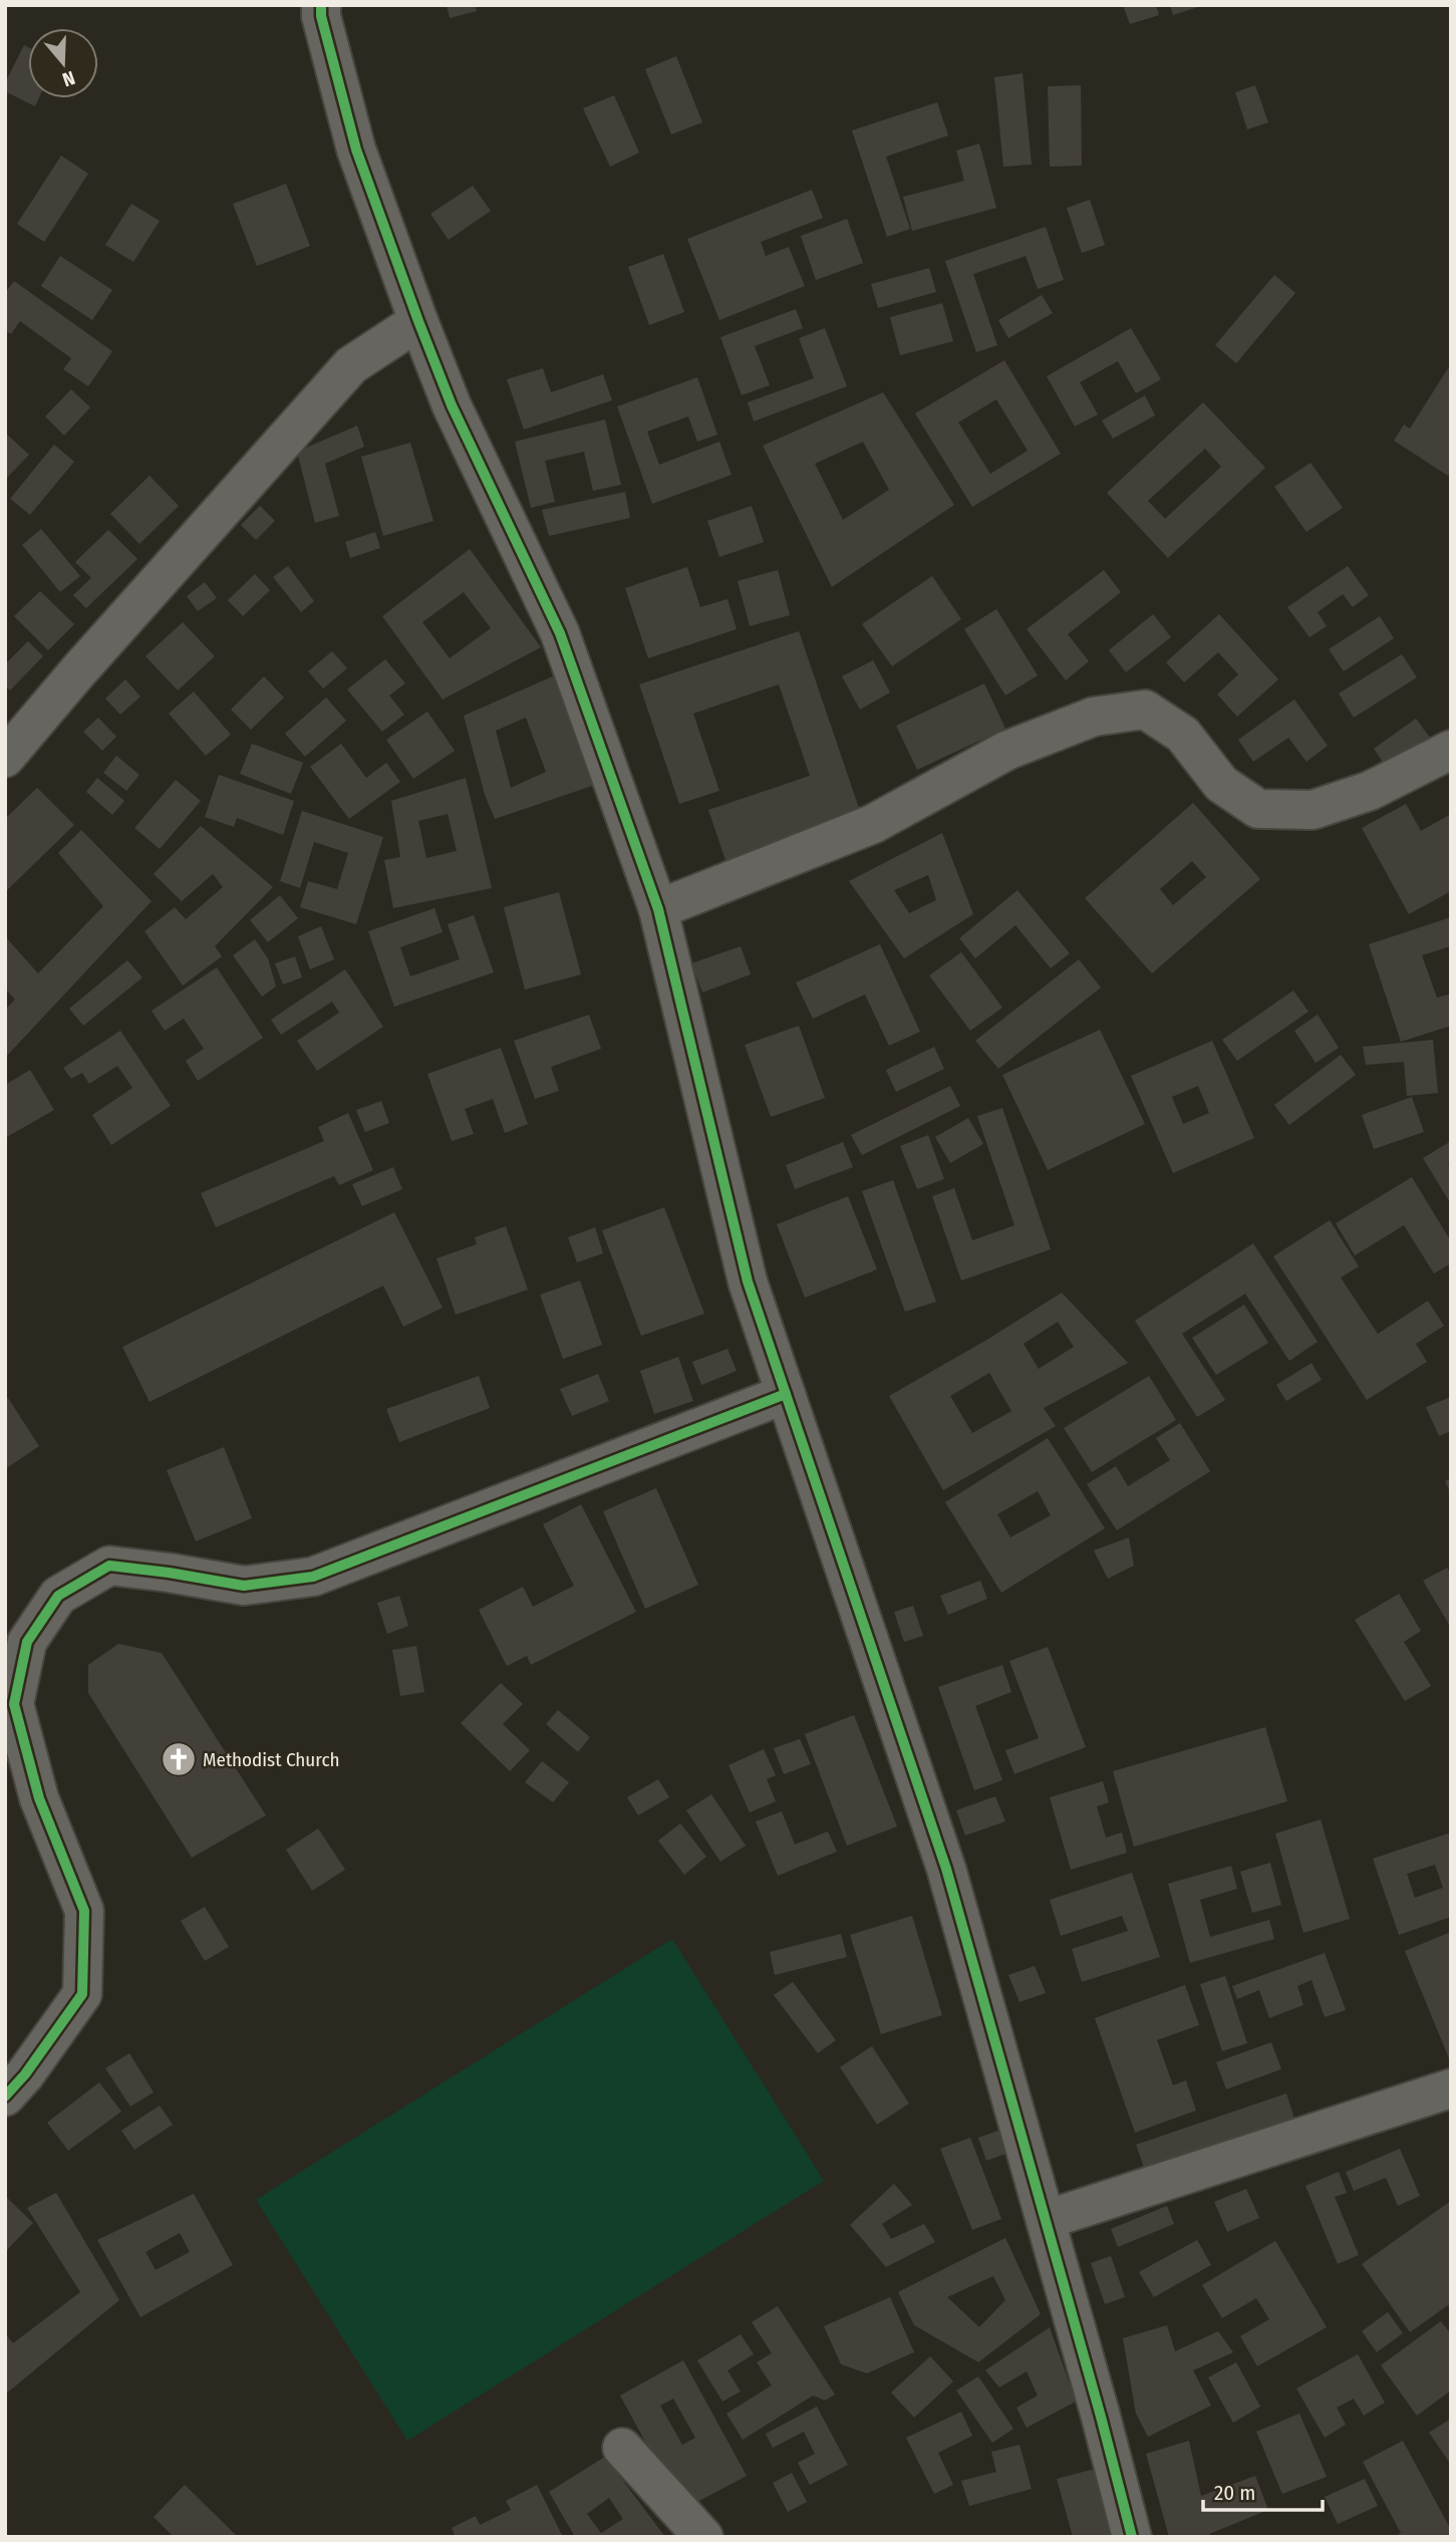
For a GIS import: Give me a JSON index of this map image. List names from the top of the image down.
{
  "places": {
    "church": ["Methodist Church"]
  },
  "scale_bar": "20 m",
  "north": "bottom"
}
